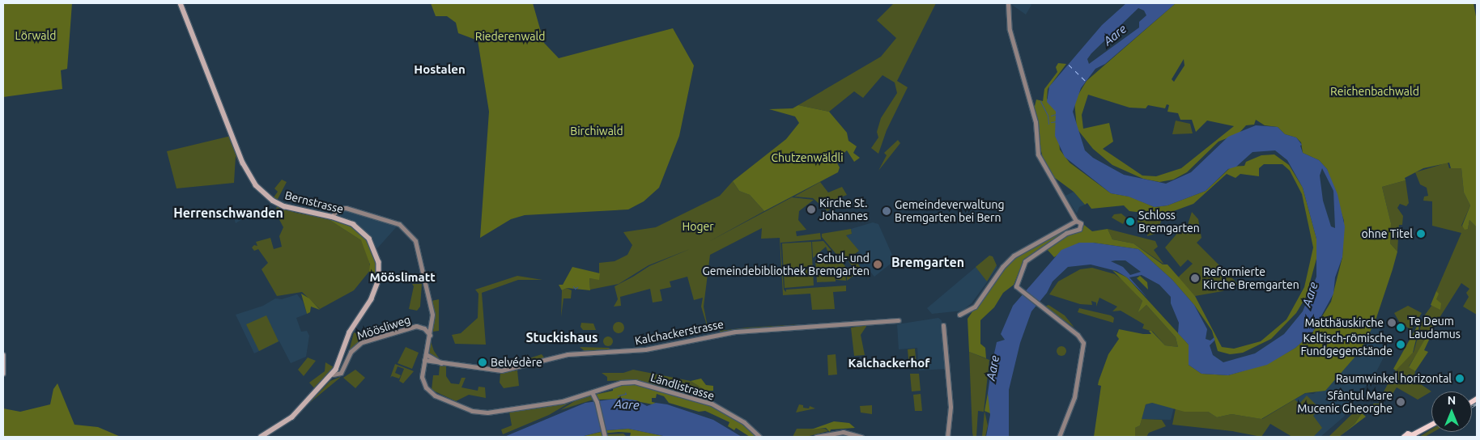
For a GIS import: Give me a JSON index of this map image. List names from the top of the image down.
{
  "streets": {
    "main road": ["Bernstrasse"],
    "street": ["Möösliweg", "Kalchackerstrasse", "Ländlistrasse"]
  },
  "crossings": [
    ["Bernstrasse", "Möösliweg"],
    ["Bernstrasse", "Ländlistrasse"],
    ["Möösliweg", "Ländlistrasse"],
    ["Kalchackerstrasse", "Ländlistrasse"]
  ],
  "districts": [
    "Hostalen",
    "Herrenschwanden",
    "Bremgarten",
    "Mööslimatt",
    "Stuckishaus",
    "Kalchackerhof"
  ],
  "water": ["Aare"],
  "parks": [
    "Lörwald",
    "Riederenwald",
    "Reichenbachwald",
    "Birchiwald",
    "Chutzenwäldli",
    "Hoger"
  ],
  "places": [
    "Kirche St. Johannes",
    "Gemeindeverwaltung Bremgarten bei Bern",
    "Schloss Bremgarten",
    "ohne Titel",
    "Schul- und Gemeindebibliothek Bremgarten",
    "Reformierte Kirche Bremgarten",
    "Matthäuskirche",
    "Te Deum Laudamus",
    "Keltisch-römische Fundgegenstände",
    "Belvédère",
    "Raumwinkel horizontal",
    "Sfântul Mare Mucenic Gheorghe"
  ],
  "north": "top"
}
